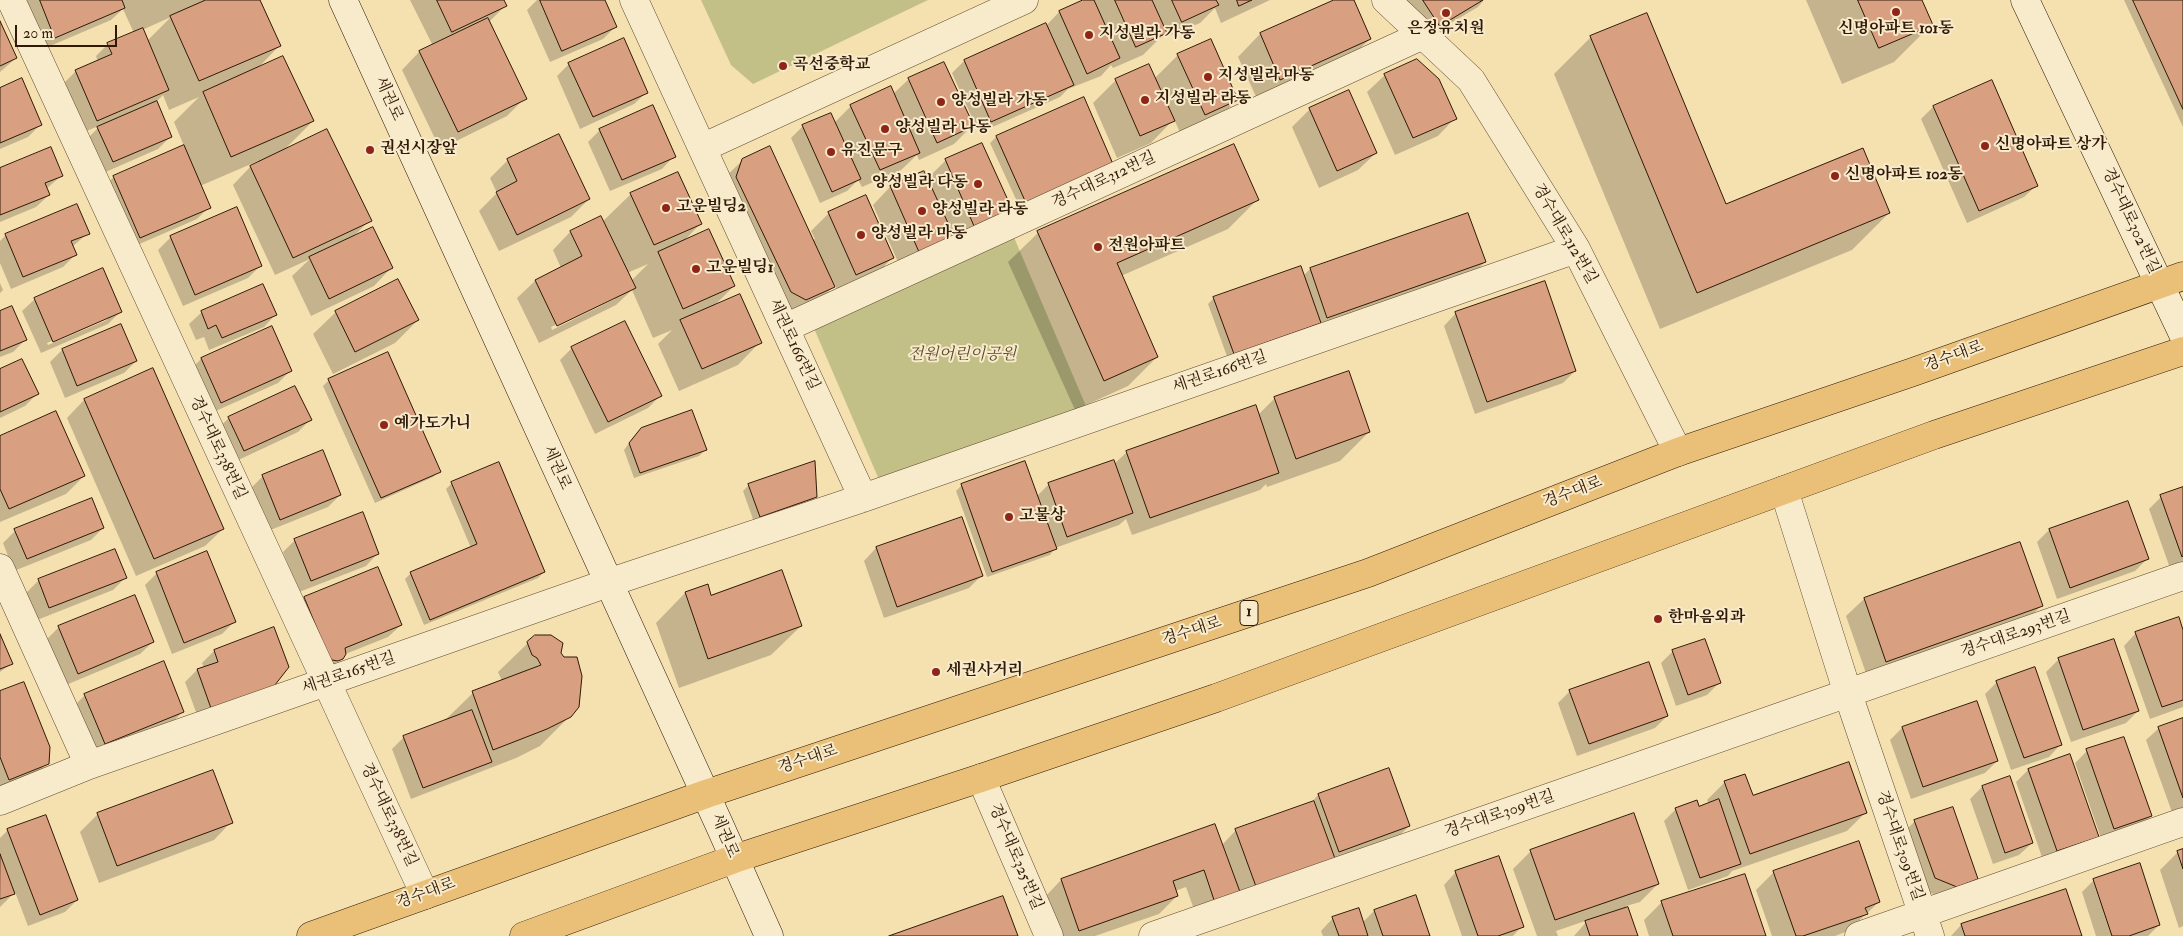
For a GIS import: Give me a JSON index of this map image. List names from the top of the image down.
{
  "streets": {
    "main road": ["경수대로", "1"],
    "street": [
      "세권로",
      "경수대로312번길",
      "경수대로302번길",
      "세권로166번길",
      "경수대로338번길",
      "경수대로293번길",
      "세권로165번길",
      "경수대로309번길",
      "경수대로325번길"
    ]
  },
  "crossings": [
    ["세권로", "세권로166번길"],
    ["세권로", "경수대로"],
    ["세권로", "세권로165번길"],
    ["경수대로312번길", "세권로166번길"],
    ["경수대로312번길", "경수대로"],
    ["경수대로302번길", "경수대로"],
    ["세권로166번길", "세권로165번길"],
    ["경수대로", "경수대로338번길"],
    ["경수대로338번길", "세권로165번길"],
    ["경수대로293번길", "경수대로309번길"]
  ],
  "parks": ["전원어린이공원"],
  "places": [
    "신명아파트 101동",
    "은정유치원",
    "지성빌라 가동",
    "곡선중학교",
    "지성빌라 마동",
    "지성빌라 라동",
    "양성빌라 가동",
    "양성빌라 나동",
    "신명아파트 상가",
    "권선시장앞",
    "유진문구",
    "신명아파트 102동",
    "양성빌라 다동",
    "고운빌딩2",
    "양성빌라 라동",
    "양성빌라 마동",
    "전원아파트",
    "고운빌딩1",
    "예가도가니",
    "고물상",
    "한마음외과",
    "세권사거리"
  ],
  "scale_bar": "20 m"
}
